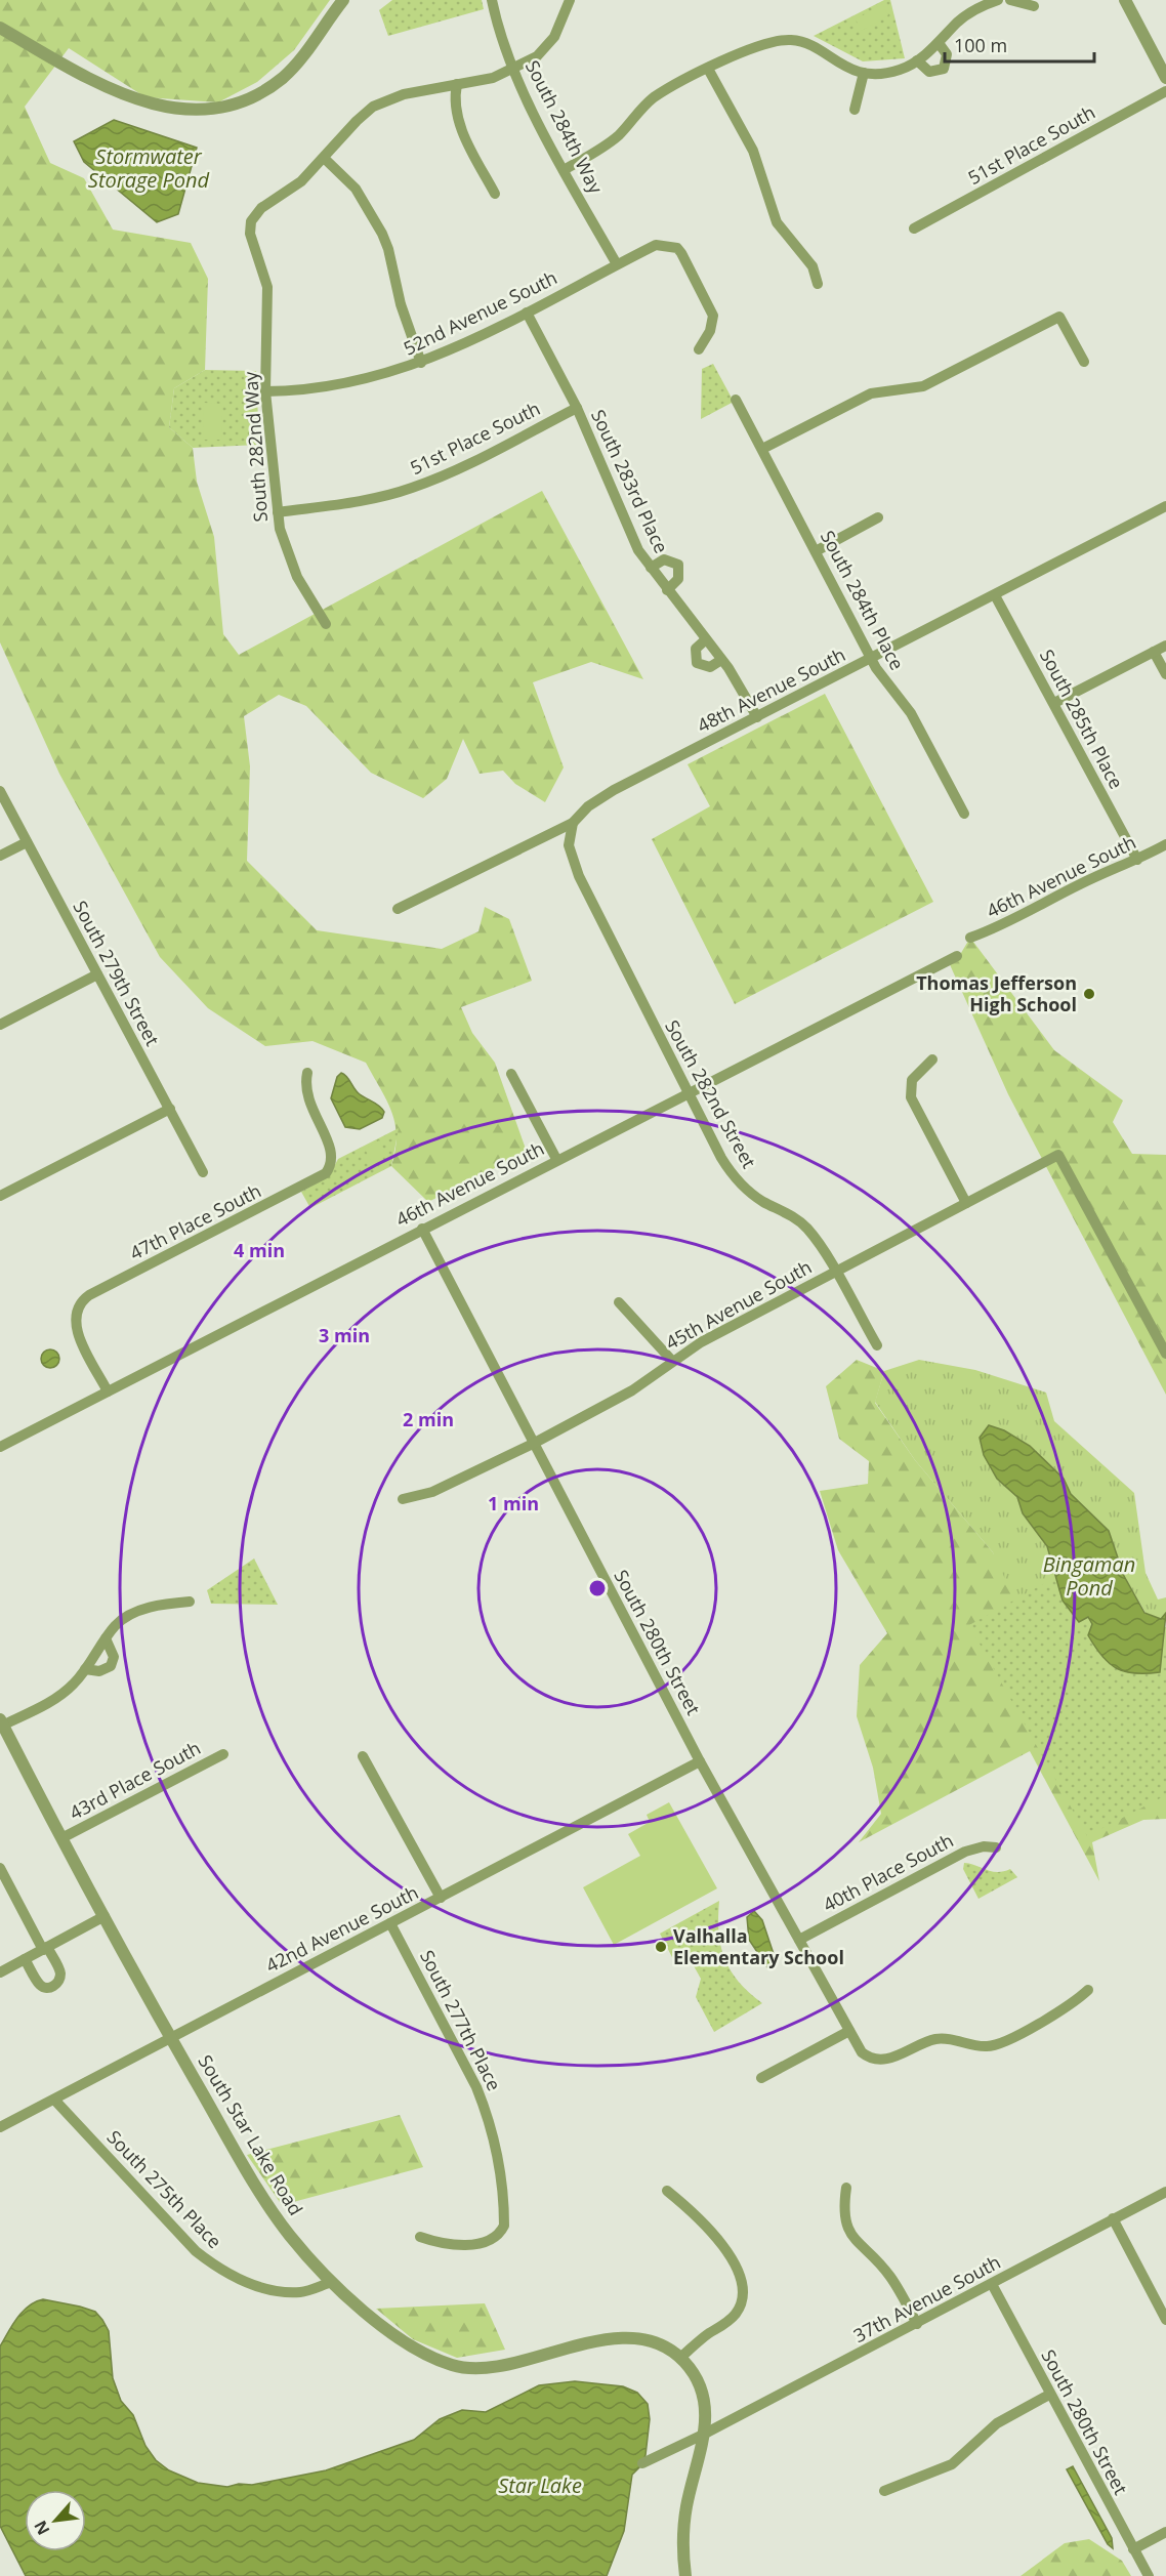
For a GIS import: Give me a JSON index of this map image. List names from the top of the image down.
{
  "streets": {
    "street": [
      "South 284th Way",
      "51st Place South",
      "52nd Avenue South",
      "South 282nd Way",
      "South 283rd Place",
      "South 284th Place",
      "48th Avenue South",
      "South 285th Place",
      "46th Avenue South",
      "South 279th Street",
      "South 282nd Street",
      "47th Place South",
      "45th Avenue South",
      "South 280th Street",
      "43rd Place South",
      "40th Place South",
      "42nd Avenue South",
      "South 277th Place",
      "South Star Lake Road",
      "South 275th Place",
      "37th Avenue South"
    ]
  },
  "crossings": [
    ["South 284th Way", "52nd Avenue South"],
    ["51st Place South", "South 282nd Way"],
    ["51st Place South", "South 283rd Place"],
    ["52nd Avenue South", "South 282nd Way"],
    ["52nd Avenue South", "South 283rd Place"],
    ["South 283rd Place", "48th Avenue South"],
    ["South 284th Place", "48th Avenue South"],
    ["48th Avenue South", "South 285th Place"],
    ["48th Avenue South", "South 282nd Street"],
    ["South 285th Place", "46th Avenue South"],
    ["46th Avenue South", "South 282nd Street"],
    ["46th Avenue South", "47th Place South"],
    ["46th Avenue South", "South 280th Street"],
    ["South 282nd Street", "45th Avenue South"],
    ["45th Avenue South", "South 280th Street"],
    ["South 280th Street", "40th Place South"],
    ["South 280th Street", "42nd Avenue South"],
    ["South 280th Street", "37th Avenue South"],
    ["43rd Place South", "South Star Lake Road"],
    ["42nd Avenue South", "South 277th Place"],
    ["42nd Avenue South", "South Star Lake Road"],
    ["42nd Avenue South", "South 275th Place"],
    ["South Star Lake Road", "South 275th Place"],
    ["South Star Lake Road", "37th Avenue South"]
  ],
  "water": ["Stormwater Storage Pond", "Bingaman Pond", "Star Lake"],
  "places": ["Thomas Jefferson High School", "Valhalla Elementary School"],
  "scale_bar": "100 m",
  "north": "bottom left",
  "rings": [
    "4 min",
    "3 min",
    "2 min",
    "1 min"
  ]
}
